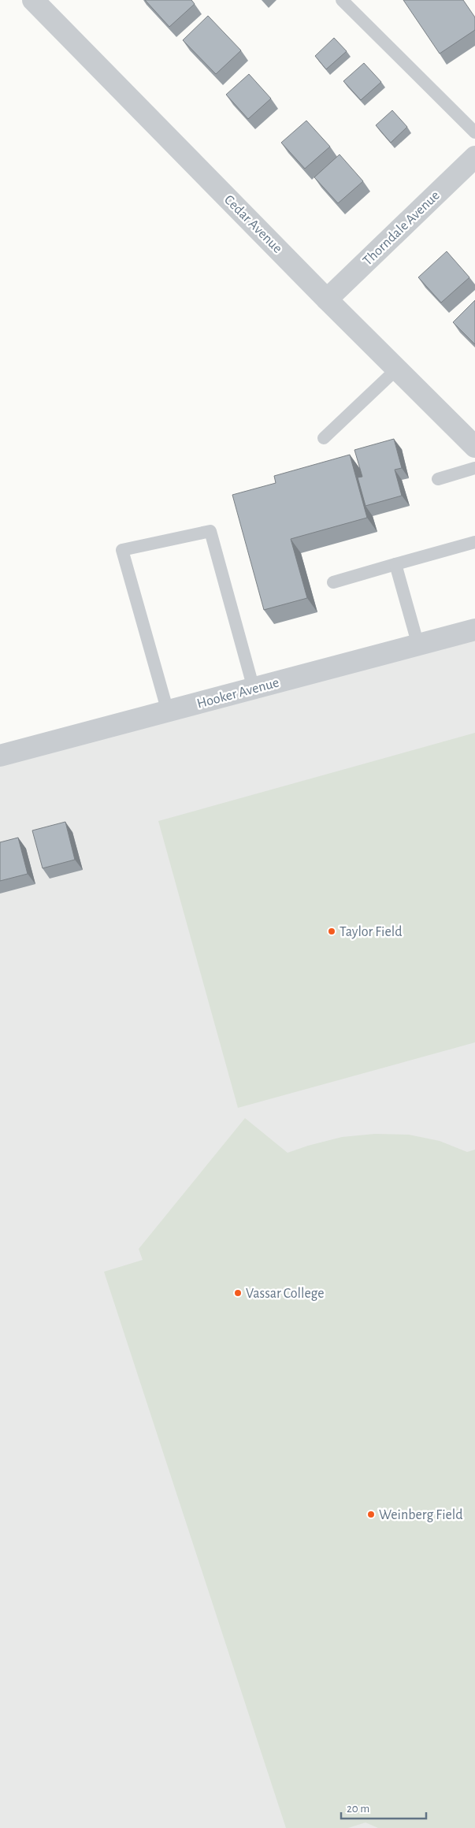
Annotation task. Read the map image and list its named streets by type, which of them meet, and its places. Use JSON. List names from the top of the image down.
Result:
{
  "streets": {
    "street": ["Cedar Avenue", "Thorndale Avenue", "Hooker Avenue"]
  },
  "crossings": [
    ["Cedar Avenue", "Thorndale Avenue"]
  ],
  "places": ["Taylor Field", "Vassar College", "Weinberg Field"],
  "scale_bar": "20 m"
}
